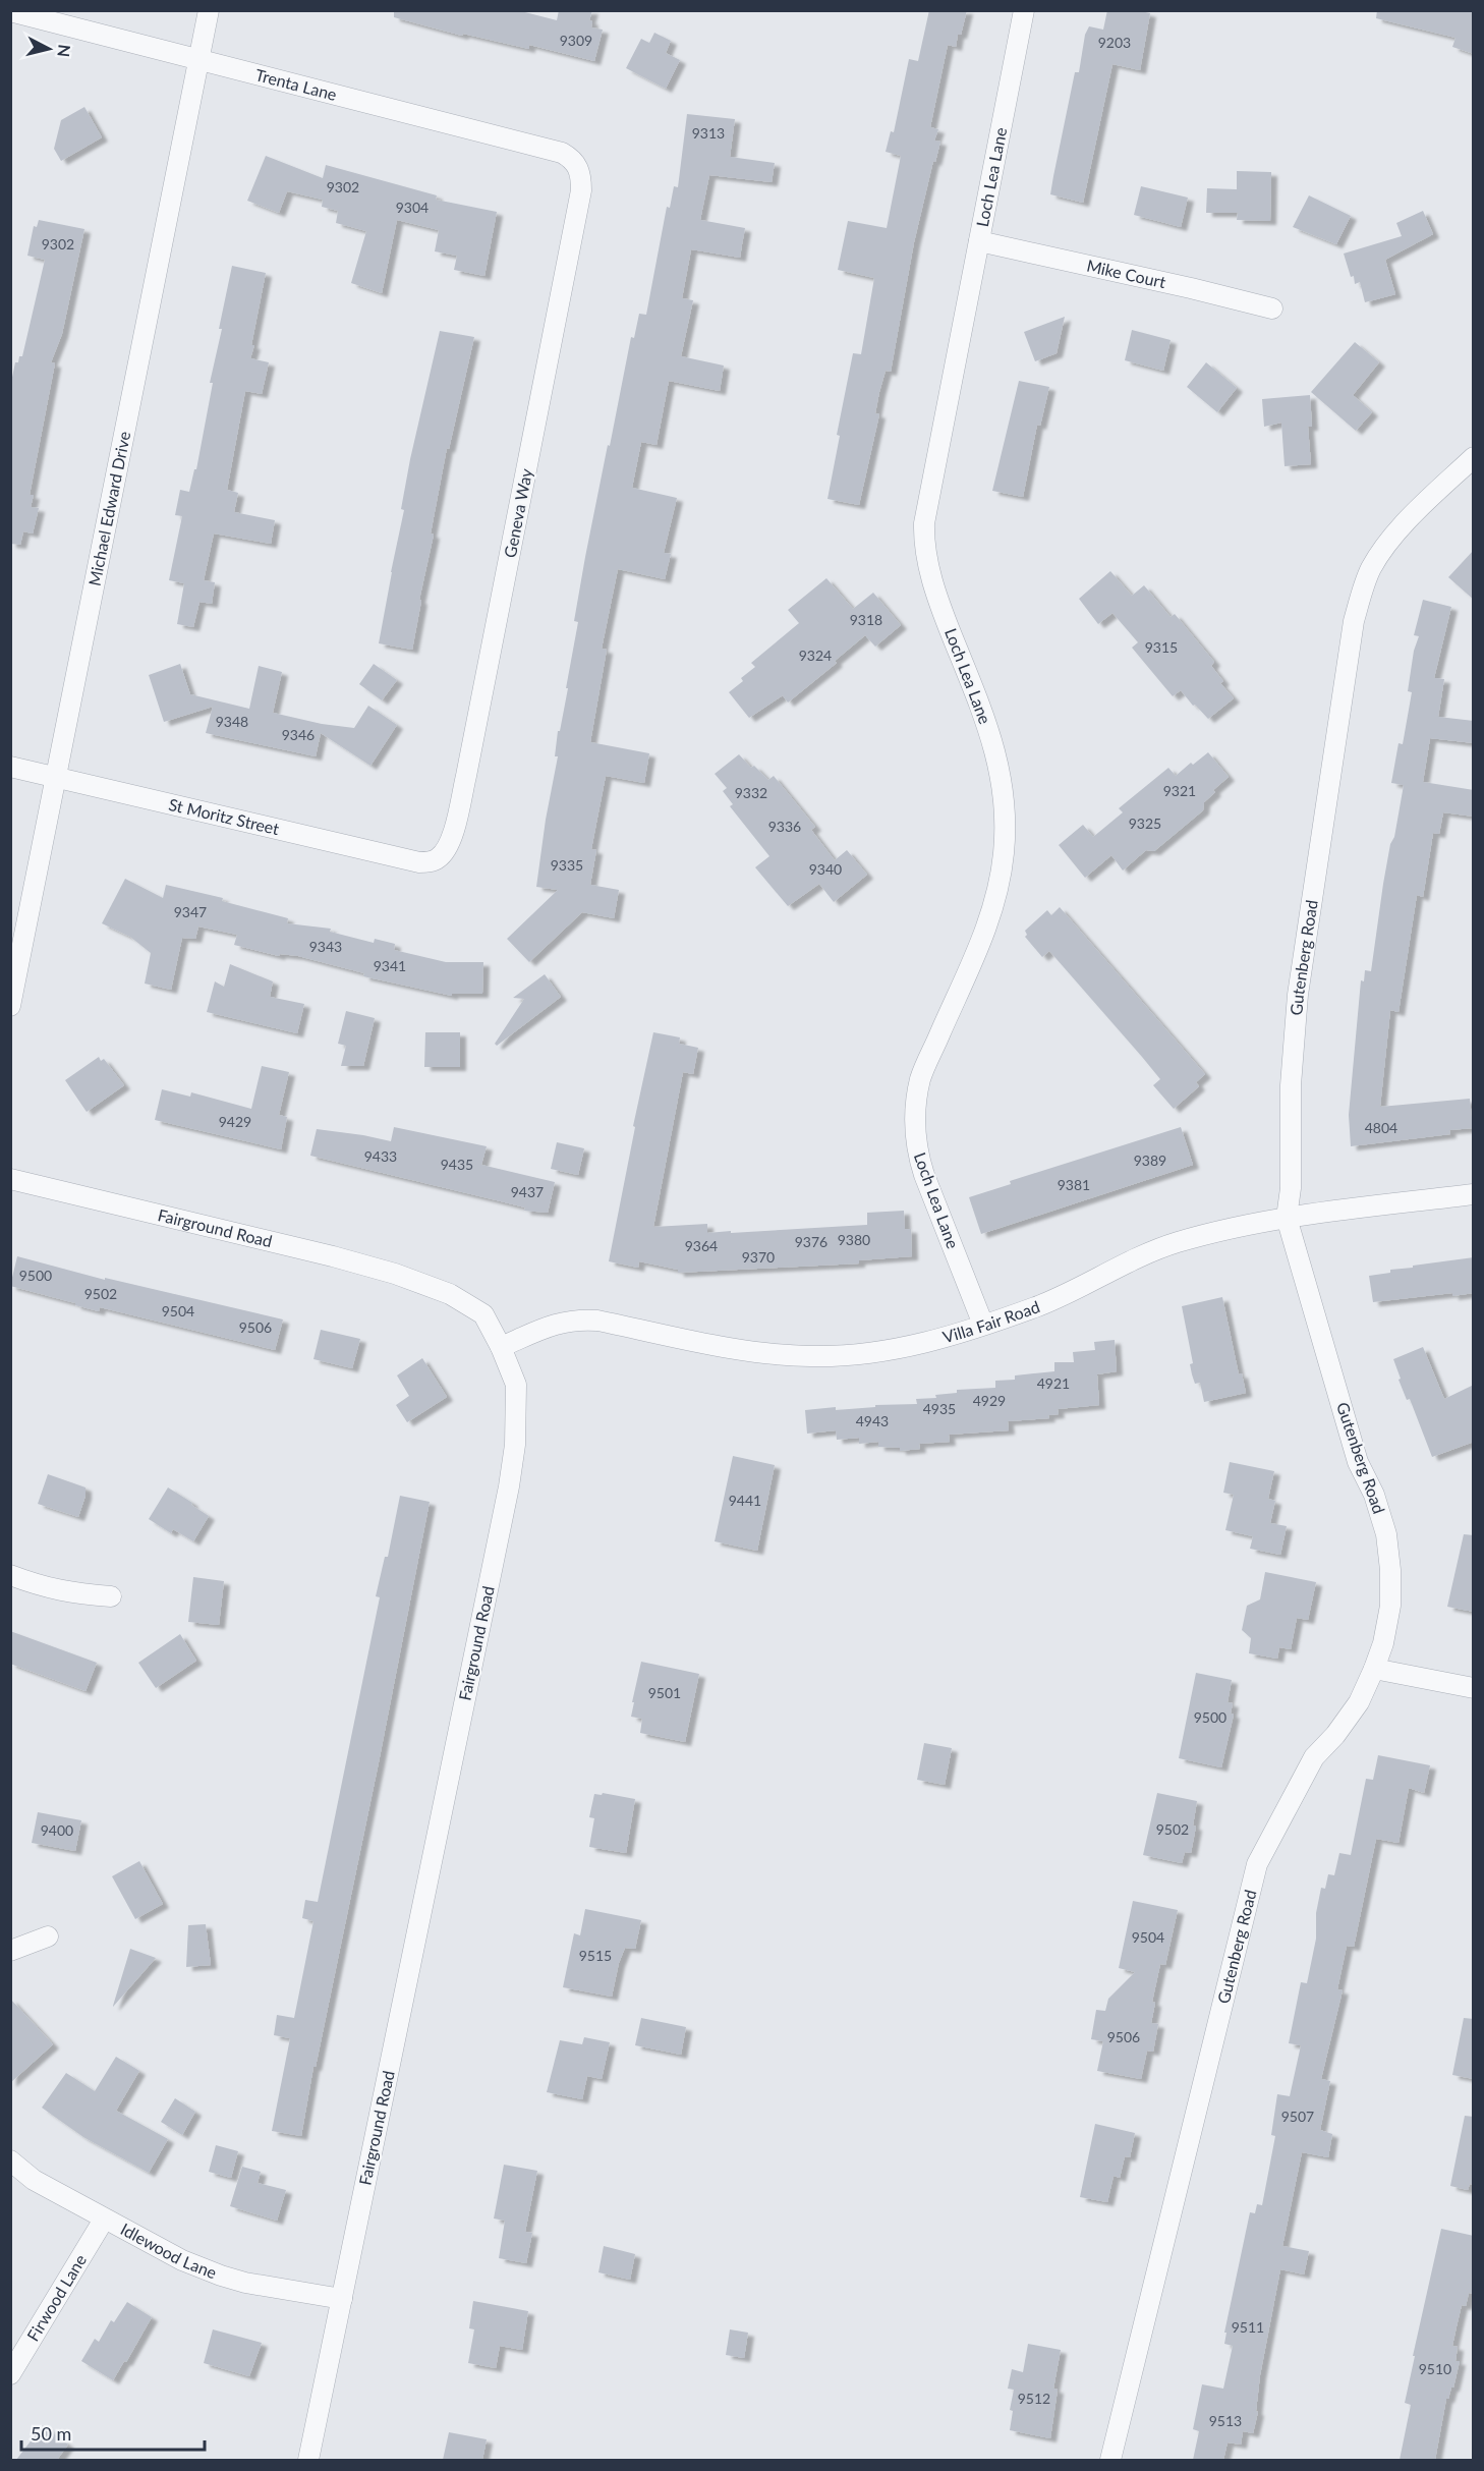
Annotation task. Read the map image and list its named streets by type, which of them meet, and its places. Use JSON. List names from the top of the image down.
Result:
{
  "streets": {
    "street": [
      "Trenta Lane",
      "Loch Lea Lane",
      "Mike Court",
      "Michael Edward Drive",
      "Geneva Way",
      "St Moritz Street",
      "Gutenberg Road",
      "Fairground Road",
      "Villa Fair Road",
      "Idlewood Lane",
      "Firwood Lane"
    ]
  },
  "crossings": [
    ["Trenta Lane", "Michael Edward Drive"],
    ["Trenta Lane", "Geneva Way"],
    ["Loch Lea Lane", "Mike Court"],
    ["Loch Lea Lane", "Villa Fair Road"],
    ["Michael Edward Drive", "St Moritz Street"],
    ["Geneva Way", "St Moritz Street"],
    ["Gutenberg Road", "Villa Fair Road"],
    ["Fairground Road", "Villa Fair Road"],
    ["Fairground Road", "Idlewood Lane"],
    ["Idlewood Lane", "Firwood Lane"]
  ],
  "house_numbers": [
    "9309",
    "9203",
    "9313",
    "9302",
    "9304",
    "9302",
    "9318",
    "9315",
    "9324",
    "9348",
    "9346",
    "9321",
    "9332",
    "9325",
    "9336",
    "9335",
    "9340",
    "9347",
    "9343",
    "9341",
    "9429",
    "4804",
    "9433",
    "9389",
    "9435",
    "9381",
    "9437",
    "9380",
    "9376",
    "9364",
    "9370",
    "9500",
    "9502",
    "9504",
    "9506",
    "4921",
    "4929",
    "4935",
    "4943",
    "9441",
    "9501",
    "9500",
    "9502",
    "9400",
    "9504",
    "9515",
    "9506",
    "9507",
    "9511",
    "9510",
    "9512",
    "9513"
  ],
  "scale_bar": "50 m",
  "north": "right"
}
